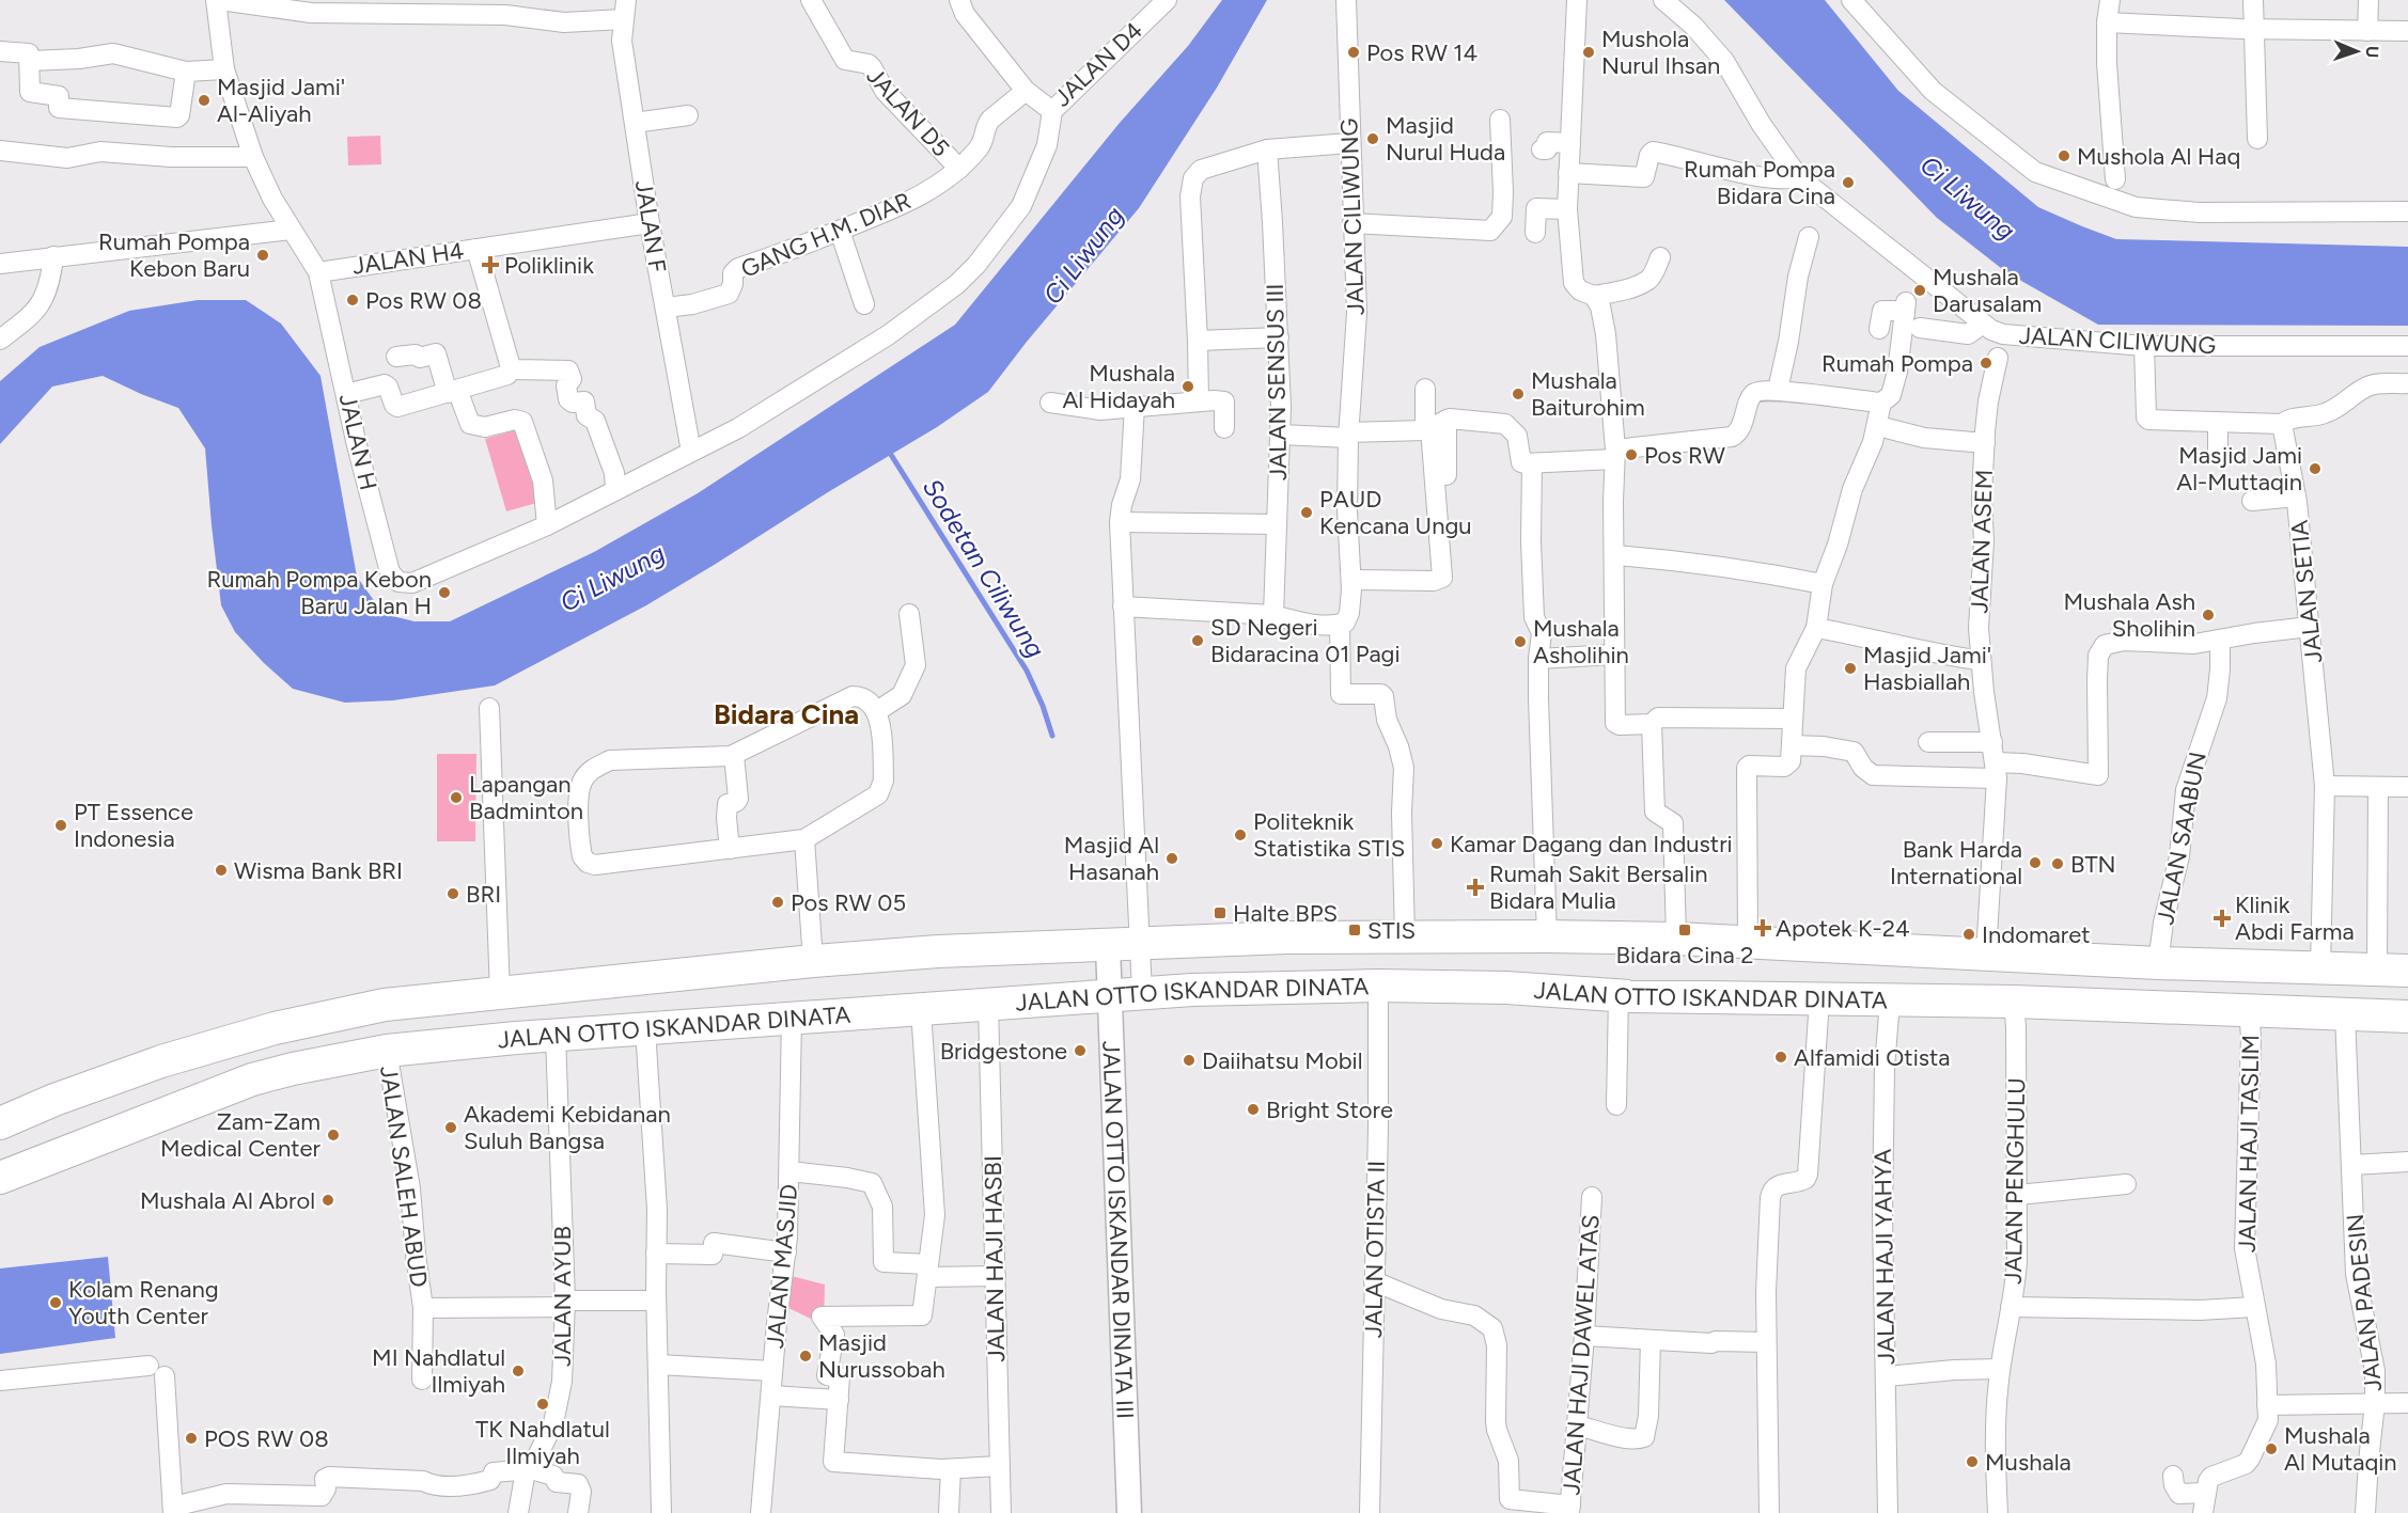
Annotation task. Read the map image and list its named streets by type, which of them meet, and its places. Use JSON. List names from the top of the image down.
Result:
{
  "streets": {
    "main road": ["JALAN OTTO ISKANDAR DINATA"],
    "street": [
      "JALAN D4",
      "JALAN D5",
      "JALAN CILIWUNG",
      "JALAN F",
      "GANG H.M. DIAR",
      "JALAN H4",
      "JALAN SENSUS III",
      "JALAN H",
      "JALAN ASEM",
      "JALAN SETIA",
      "JALAN SAABUN",
      "JALAN HAJI TASLIM",
      "JALAN SALEH ABUD",
      "JALAN PENGHULU",
      "JALAN OTTO ISKANDAR DINATA III",
      "JALAN OTISTA II",
      "JALAN HAJI YAHYA",
      "JALAN HAJI HASBI",
      "JALAN MASJID",
      "JALAN AYUB",
      "JALAN PADESIN",
      "JALAN HAJI DAWEL ATAS"
    ]
  },
  "crossings": [
    ["JALAN D4", "GANG H.M. DIAR"],
    ["JALAN D4", "JALAN H"],
    ["JALAN D5", "GANG H.M. DIAR"],
    ["JALAN CILIWUNG", "JALAN OTTO ISKANDAR DINATA"],
    ["JALAN F", "GANG H.M. DIAR"],
    ["JALAN F", "JALAN H4"],
    ["JALAN F", "JALAN H"],
    ["JALAN H4", "JALAN H"],
    ["JALAN ASEM", "JALAN OTTO ISKANDAR DINATA"],
    ["JALAN SETIA", "JALAN OTTO ISKANDAR DINATA"],
    ["JALAN SAABUN", "JALAN OTTO ISKANDAR DINATA"],
    ["JALAN OTTO ISKANDAR DINATA", "JALAN HAJI TASLIM"],
    ["JALAN OTTO ISKANDAR DINATA", "JALAN SALEH ABUD"],
    ["JALAN OTTO ISKANDAR DINATA", "JALAN PENGHULU"],
    ["JALAN OTTO ISKANDAR DINATA", "JALAN OTTO ISKANDAR DINATA III"],
    ["JALAN OTTO ISKANDAR DINATA", "JALAN OTISTA II"],
    ["JALAN OTTO ISKANDAR DINATA", "JALAN HAJI YAHYA"],
    ["JALAN OTTO ISKANDAR DINATA", "JALAN HAJI HASBI"],
    ["JALAN OTTO ISKANDAR DINATA", "JALAN MASJID"],
    ["JALAN OTTO ISKANDAR DINATA", "JALAN AYUB"],
    ["JALAN OTTO ISKANDAR DINATA", "JALAN PADESIN"]
  ],
  "districts": ["Bidara Cina"],
  "water": ["Ci Liwung", "Sodetan Ciliwung"],
  "places": {
    "other": [
      "Pos RW 14",
      "Mushola Nurul Ihsan",
      "Masjid Jami' Al-Aliyah",
      "Masjid Nurul Huda",
      "Mushola Al Haq",
      "Rumah Pompa Bidara Cina",
      "Rumah Pompa Kebon Baru",
      "Mushala Darusalam",
      "Pos RW 08",
      "Rumah Pompa",
      "Mushala Al Hidayah",
      "Mushala Baiturohim",
      "Pos RW",
      "Masjid Jami Al-Muttaqin",
      "PAUD Kencana Ungu",
      "Rumah Pompa Kebon Baru Jalan H",
      "Mushala Ash Sholihin",
      "SD Negeri Bidaracina 01 Pagi",
      "Mushala Asholihin",
      "Masjid Jami' Hasbiallah",
      "Lapangan Badminton",
      "PT Essence Indonesia",
      "Politeknik Statistika STIS",
      "Kamar Dagang dan Industri",
      "Masjid Al Hasanah",
      "Bank Harda International",
      "BTN",
      "Wisma Bank BRI",
      "BRI",
      "Pos RW 05",
      "Indomaret",
      "Bridgestone",
      "Alfamidi Otista",
      "Daiihatsu Mobil",
      "Bright Store",
      "Akademi Kebidanan Suluh Bangsa",
      "Zam-Zam Medical Center",
      "Mushala Al Abrol",
      "Kolam Renang Youth Center",
      "Masjid Nurussobah",
      "MI Nahdlatul Ilmiyah",
      "TK Nahdlatul Ilmiyah",
      "POS RW 08",
      "Mushala Al Mutaqin",
      "Mushala"
    ],
    "health": [
      "Poliklinik",
      "Rumah Sakit Bersalin Bidara Mulia",
      "Klinik Abdi Farma",
      "Apotek K-24"
    ],
    "transit": ["Halte BPS", "STIS", "Bidara Cina 2"]
  },
  "north": "right"
}
